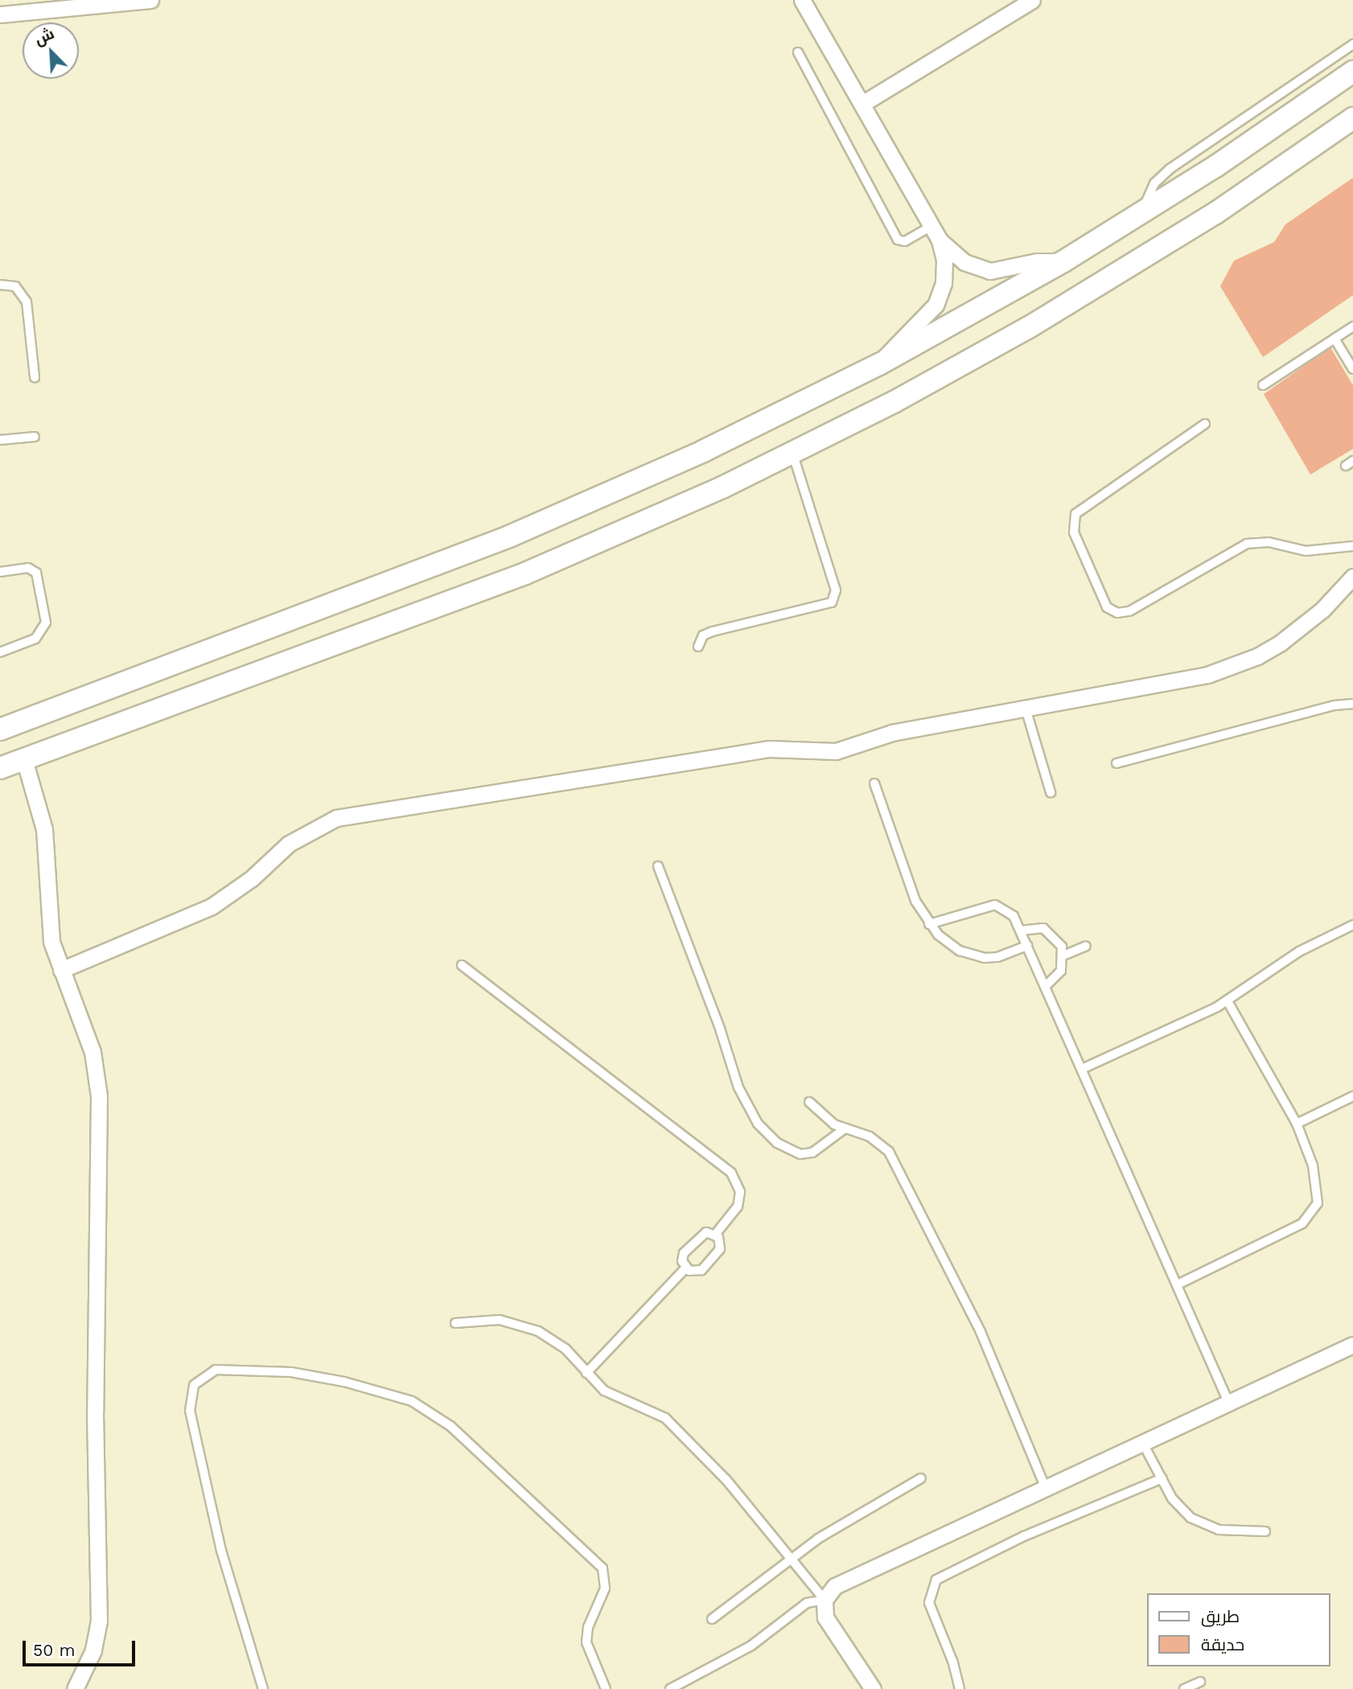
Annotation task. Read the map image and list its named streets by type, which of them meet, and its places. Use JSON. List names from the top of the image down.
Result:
{
  "legend": ["طريق", "حديقة"],
  "scale_bar": "50 m",
  "north": "top left"
}
